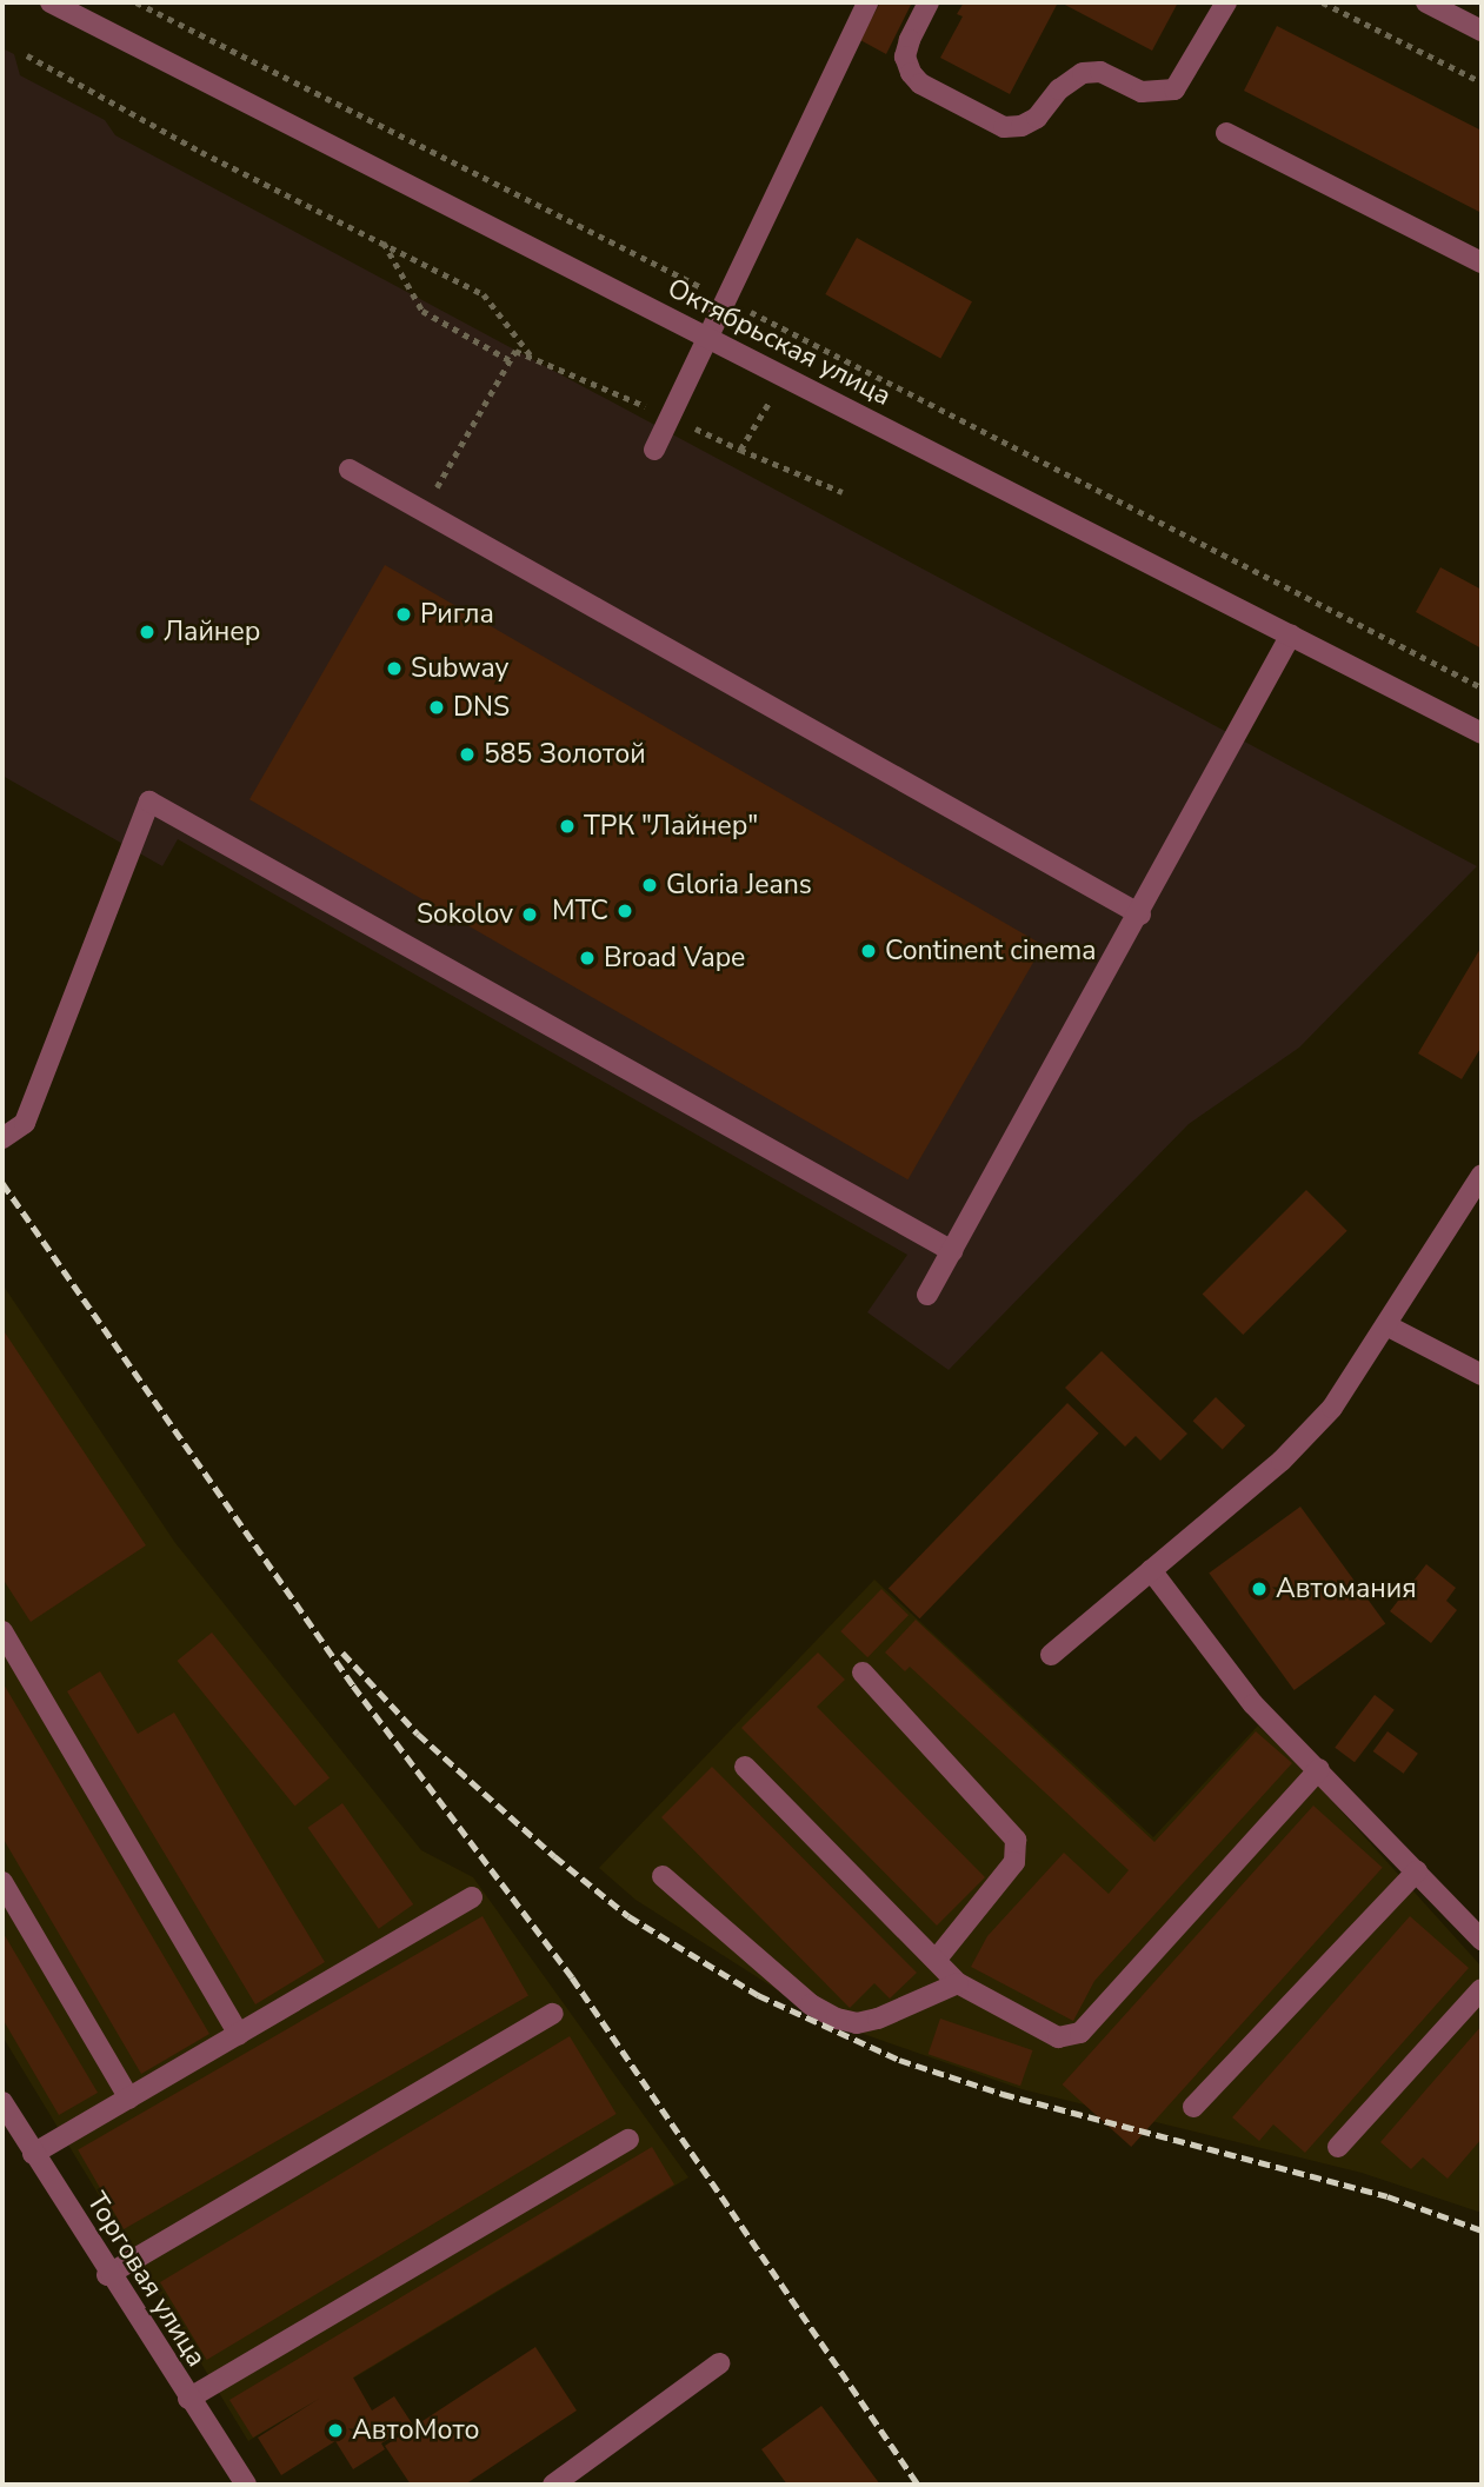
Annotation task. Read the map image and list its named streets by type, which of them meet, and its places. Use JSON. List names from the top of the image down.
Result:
{
  "streets": {
    "street": ["Октябрьская улица", "Торговая улица"]
  },
  "places": [
    "Ригла",
    "Лайнер",
    "Subway",
    "DNS",
    "585 Золотой",
    "ТРК \"Лайнер\"",
    "Gloria Jeans",
    "МТС",
    "Sokolov",
    "Continent cinema",
    "Broad Vape",
    "Автомания",
    "АвтоМото"
  ]
}
